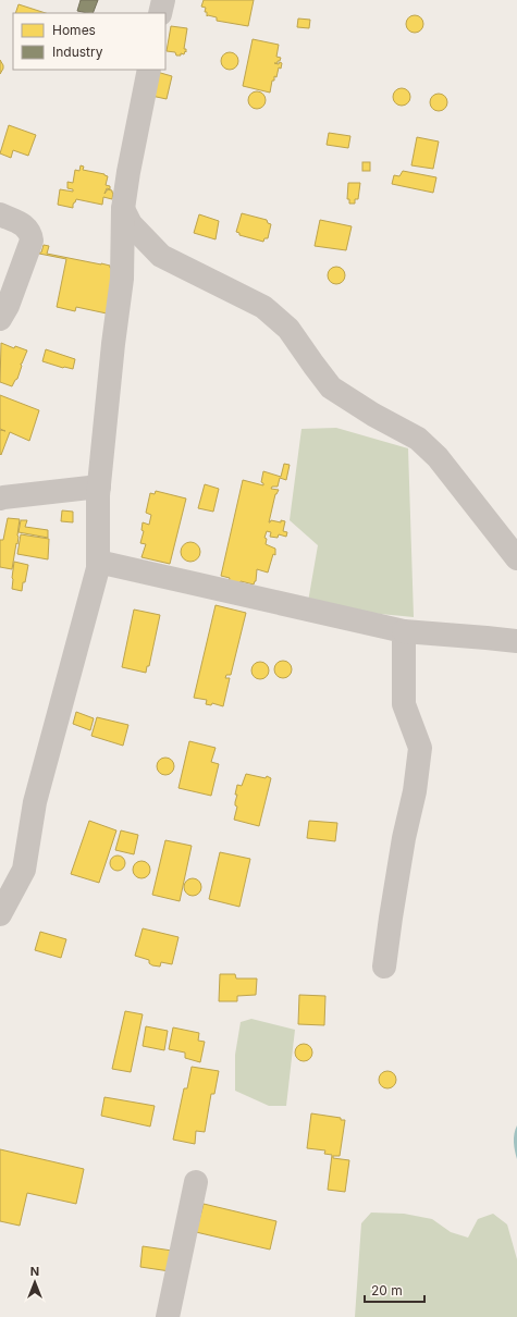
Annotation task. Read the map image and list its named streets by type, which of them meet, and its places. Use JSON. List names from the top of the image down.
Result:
{
  "legend": ["Homes", "Industry"],
  "scale_bar": "20 m",
  "north": "top"
}
